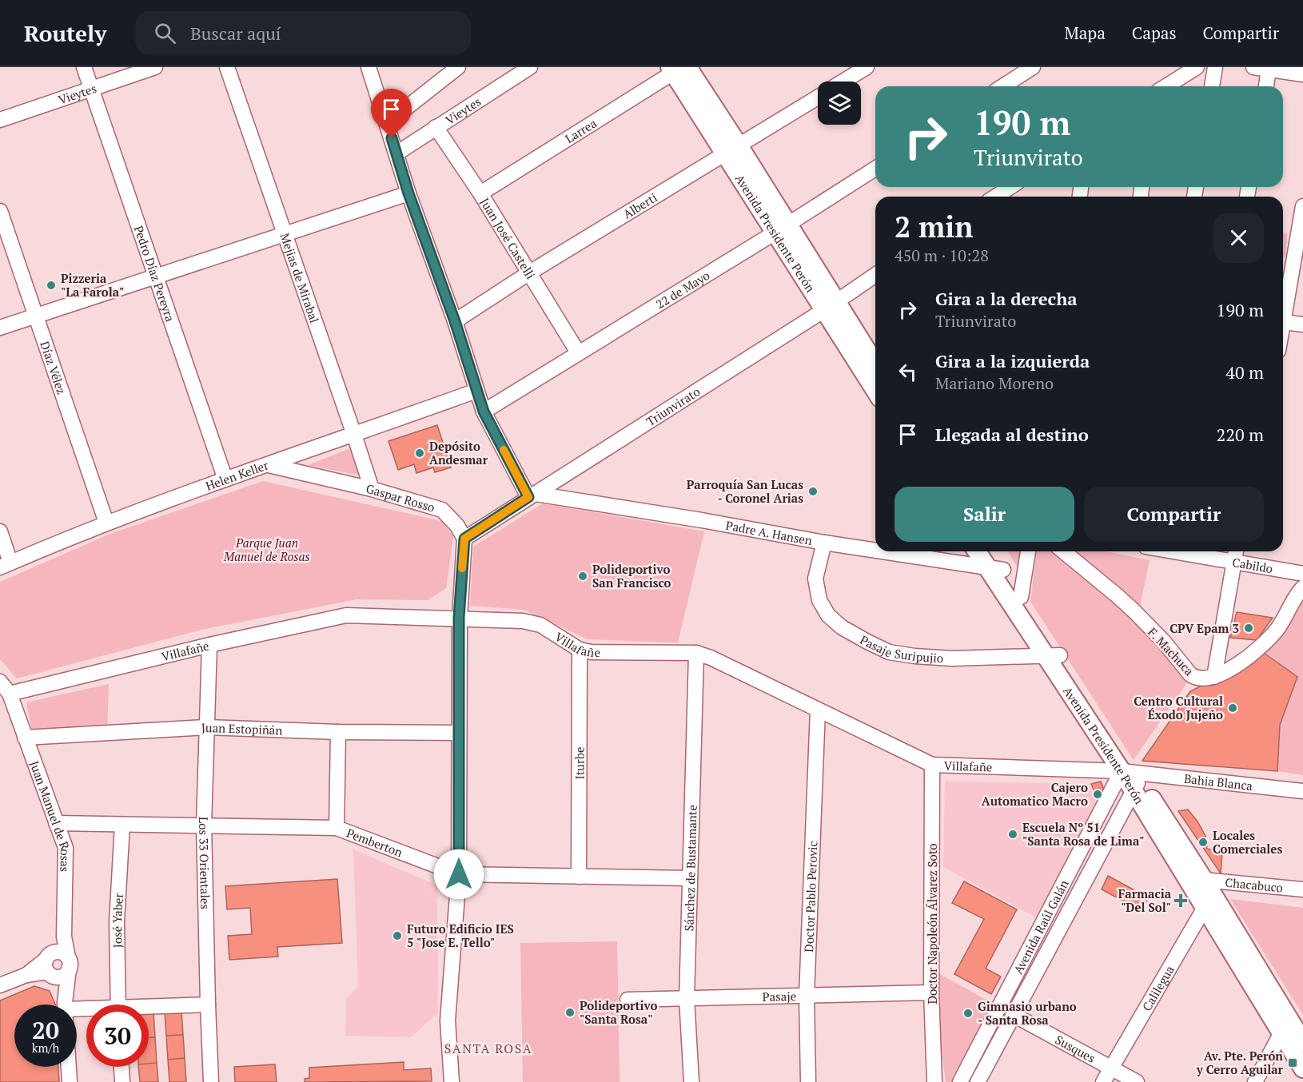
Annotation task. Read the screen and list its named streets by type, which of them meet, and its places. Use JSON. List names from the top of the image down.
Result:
{
  "streets": {
    "main road": ["Avenida Presidente Perón"],
    "street": [
      "Vieytes",
      "Larrea",
      "Alberti",
      "Juan José Castelli",
      "Pedro Díaz Pereyra",
      "Mejias de Mirabal",
      "22 de Mayo",
      "Díaz Vélez",
      "Triunvirato",
      "Helen Keller",
      "Gaspar Rosso",
      "Padre A. Hansen",
      "Cabildo",
      "Villafañe",
      "Pasaje Suripujio",
      "F. Machuca",
      "Juan Estopiñán",
      "Iturbe",
      "Bahia Blanca",
      "Juan Manuel de Rosas",
      "Pemberton",
      "Los 33 Orientales",
      "Sánchez de Bustamante",
      "Chacabuco",
      "Doctor Pablo Perovic",
      "José Yaber",
      "Doctor Napoleón Álvarez Soto",
      "Avenida Raúl Galán",
      "Calilegua",
      "Pasaje",
      "Susques"
    ]
  },
  "crossings": [
    ["Vieytes", "Juan José Castelli"],
    ["Vieytes", "Pedro Díaz Pereyra"],
    ["Larrea", "Avenida Presidente Perón"],
    ["Larrea", "Juan José Castelli"],
    ["Alberti", "Avenida Presidente Perón"],
    ["Alberti", "Juan José Castelli"],
    ["Avenida Presidente Perón", "22 de Mayo"],
    ["Avenida Presidente Perón", "Triunvirato"],
    ["Avenida Presidente Perón", "Padre A. Hansen"],
    ["Avenida Presidente Perón", "Villafañe"],
    ["Avenida Presidente Perón", "Pasaje Suripujio"],
    ["Avenida Presidente Perón", "Bahia Blanca"],
    ["Avenida Presidente Perón", "Chacabuco"],
    ["Avenida Presidente Perón", "Avenida Raúl Galán"],
    ["Avenida Presidente Perón", "Calilegua"],
    ["Juan José Castelli", "22 de Mayo"],
    ["Pedro Díaz Pereyra", "Helen Keller"],
    ["Mejias de Mirabal", "Helen Keller"],
    ["Mejias de Mirabal", "Gaspar Rosso"],
    ["Díaz Vélez", "Helen Keller"],
    ["Triunvirato", "Gaspar Rosso"],
    ["Triunvirato", "Padre A. Hansen"],
    ["Helen Keller", "Gaspar Rosso"],
    ["Padre A. Hansen", "Pasaje Suripujio"],
    ["Villafañe", "Iturbe"],
    ["Villafañe", "Bahia Blanca"],
    ["Villafañe", "Juan Manuel de Rosas"],
    ["Villafañe", "Los 33 Orientales"],
    ["Villafañe", "Sánchez de Bustamante"],
    ["Villafañe", "Doctor Pablo Perovic"],
    ["Villafañe", "Doctor Napoleón Álvarez Soto"],
    ["Villafañe", "Avenida Raúl Galán"],
    ["Juan Estopiñán", "Juan Manuel de Rosas"],
    ["Juan Estopiñán", "Los 33 Orientales"],
    ["Iturbe", "Pemberton"],
    ["Bahia Blanca", "Avenida Raúl Galán"],
    ["Juan Manuel de Rosas", "Pemberton"],
    ["Pemberton", "Los 33 Orientales"],
    ["Pemberton", "Sánchez de Bustamante"],
    ["Pemberton", "José Yaber"],
    ["Sánchez de Bustamante", "Pasaje"],
    ["Chacabuco", "Calilegua"],
    ["Doctor Pablo Perovic", "Pasaje"],
    ["Doctor Napoleón Álvarez Soto", "Pasaje"],
    ["Avenida Raúl Galán", "Susques"],
    ["Calilegua", "Susques"]
  ],
  "districts": ["SANTA ROSA"],
  "parks": ["Parque Juan Manuel de Rosas"],
  "places": {
    "other": [
      "Pizzeria \"La Farola\"",
      "Depósito Andesmar",
      "Parroquía San Lucas - Coronel Arias",
      "Polideportivo San Francisco",
      "CPV Epam 3",
      "Centro Cultural Éxodo Jujeño",
      "Cajero Automatico Macro",
      "Escuela Nº 51 \"Santa Rosa de Lima\"",
      "Locales Comerciales",
      "Futuro Edificio IES 5 \"Jose E. Tello\"",
      "Polideportivo \"Santa Rosa\"",
      "Gimnasio urbano - Santa Rosa"
    ],
    "health": ["Farmacia \"Del Sol\""],
    "transit": ["Av. Pte. Perón y Cerro Aguilar"]
  },
  "page": {
    "header": "Routely",
    "search": "Buscar aquí",
    "nav": ["Mapa", "Capas", "Compartir"],
    "turn": ["190 m", "Triunvirato"],
    "heading": ["2 min", "450 m · 10:28"],
    "list": [
      {
        "name": "Gira a la derecha",
        "note": "Triunvirato",
        "value": "190 m"
      },
      {
        "name": "Gira a la izquierda",
        "note": "Mariano Moreno",
        "value": "40 m"
      },
      {
        "name": "Llegada al destino",
        "value": "220 m"
      }
    ],
    "buttons": ["Salir", "Compartir"],
    "speed": "20 km/h",
    "limit": "30"
  }
}
